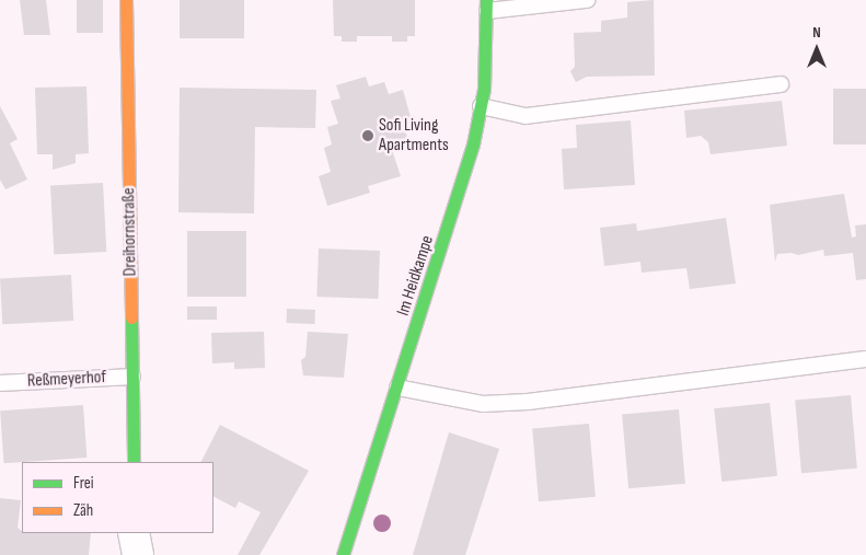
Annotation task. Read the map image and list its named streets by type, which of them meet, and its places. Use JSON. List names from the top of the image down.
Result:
{
  "streets": {
    "street": ["Dreihornstraße", "Im Heidkampe"],
    "lane": ["Reßmeyerhof"]
  },
  "crossings": [
    ["Dreihornstraße", "Reßmeyerhof"]
  ],
  "places": ["Sofi Living Apartments"],
  "legend": ["Frei", "Zäh"],
  "north": "top"
}
